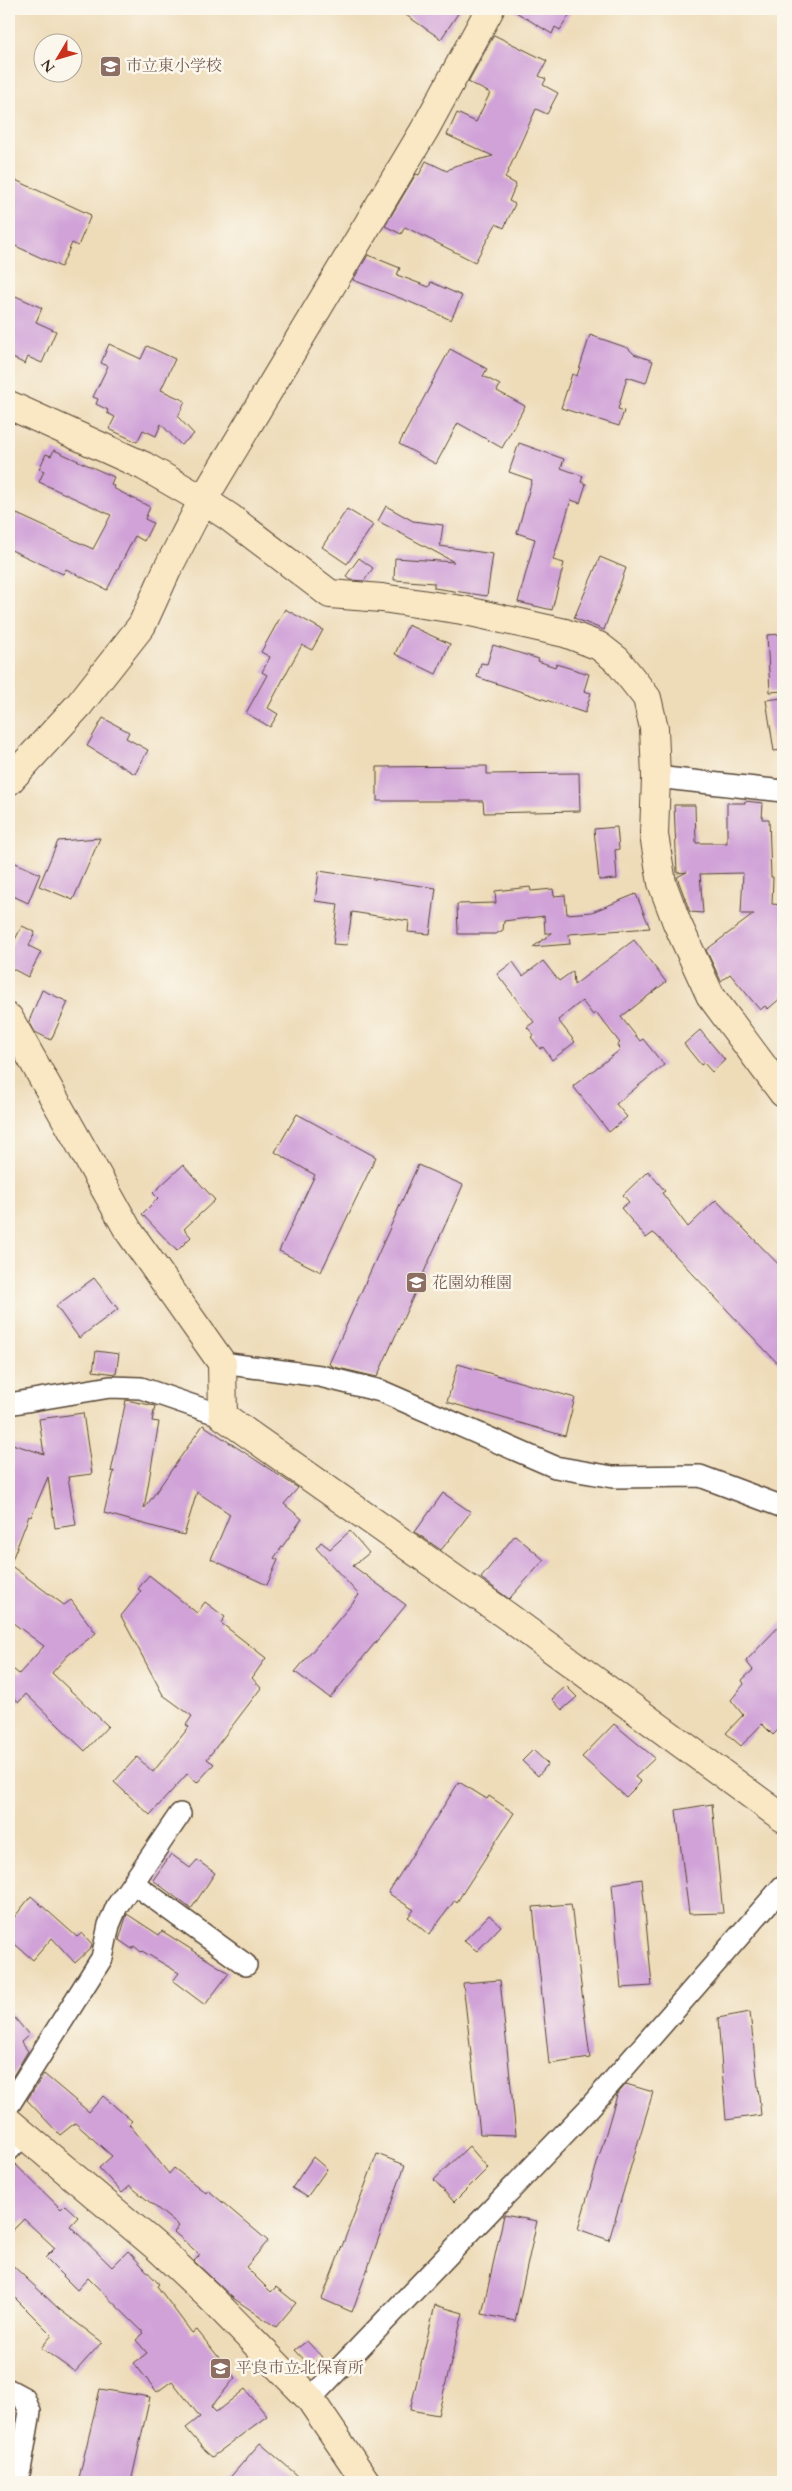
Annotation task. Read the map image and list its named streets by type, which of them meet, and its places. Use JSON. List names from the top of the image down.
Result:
{
  "places": {
    "school or university": ["市立東小学校", "花園幼稚園", "平良市立北保育所"]
  },
  "north": "bottom left"
}
